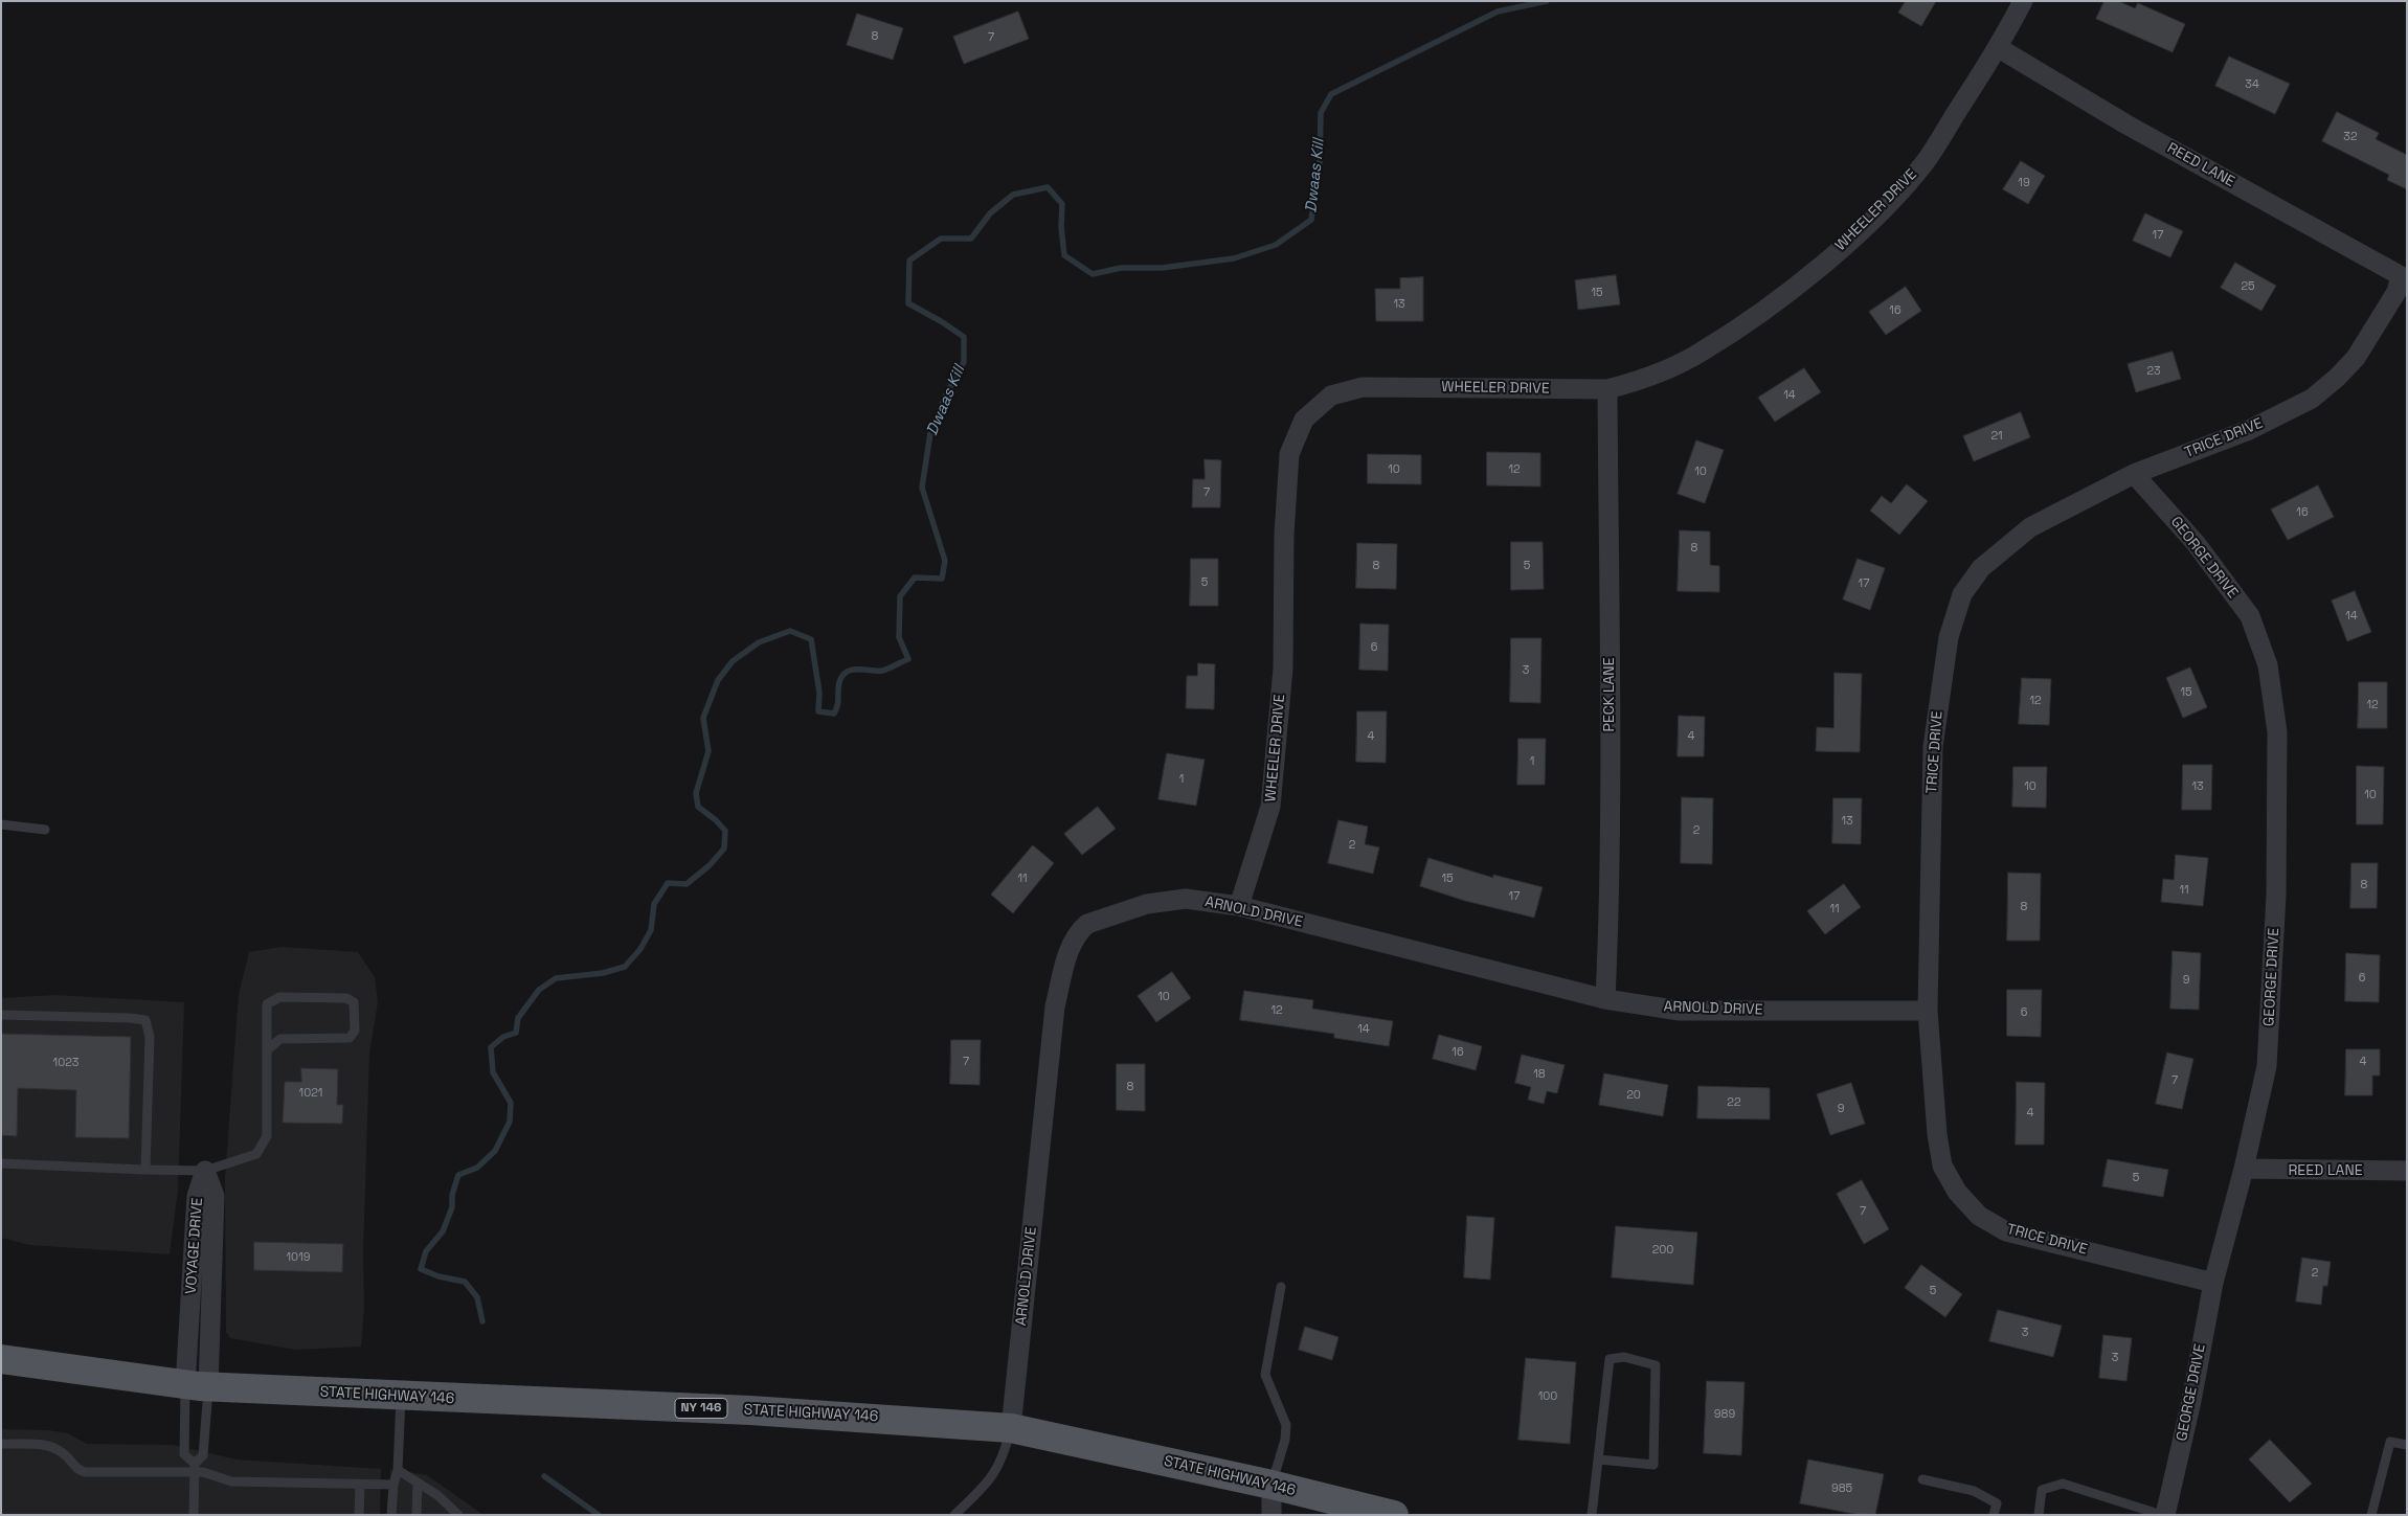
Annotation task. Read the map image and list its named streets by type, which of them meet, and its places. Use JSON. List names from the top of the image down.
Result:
{
  "streets": {
    "main road": ["STATE HIGHWAY 146", "NY 146"],
    "street": [
      "REED LANE",
      "WHEELER DRIVE",
      "TRICE DRIVE",
      "GEORGE DRIVE",
      "PECK LANE",
      "ARNOLD DRIVE",
      "VOYAGE DRIVE"
    ]
  },
  "crossings": [
    ["REED LANE", "WHEELER DRIVE"],
    ["REED LANE", "TRICE DRIVE"],
    ["REED LANE", "GEORGE DRIVE"],
    ["WHEELER DRIVE", "PECK LANE"],
    ["WHEELER DRIVE", "ARNOLD DRIVE"],
    ["TRICE DRIVE", "GEORGE DRIVE"],
    ["TRICE DRIVE", "ARNOLD DRIVE"],
    ["PECK LANE", "ARNOLD DRIVE"],
    ["ARNOLD DRIVE", "STATE HIGHWAY 146"],
    ["VOYAGE DRIVE", "STATE HIGHWAY 146"]
  ],
  "water": ["Dwaas Kill"],
  "house_numbers": [
    "8",
    "7",
    "34",
    "32",
    "19",
    "17",
    "25",
    "15",
    "13",
    "16",
    "23",
    "14",
    "21",
    "10",
    "12",
    "10",
    "7",
    "16",
    "8",
    "8",
    "5",
    "5",
    "17",
    "14",
    "6",
    "3",
    "15",
    "12",
    "12",
    "4",
    "4",
    "1",
    "1",
    "10",
    "13",
    "10",
    "13",
    "2",
    "2",
    "11",
    "15",
    "8",
    "11",
    "17",
    "8",
    "11",
    "6",
    "9",
    "10",
    "12",
    "6",
    "14",
    "16",
    "7",
    "4",
    "1023",
    "18",
    "7",
    "8",
    "1021",
    "20",
    "22",
    "9",
    "4",
    "5",
    "7",
    "200",
    "1019",
    "2",
    "5",
    "3",
    "3",
    "100",
    "989",
    "985"
  ]
}
